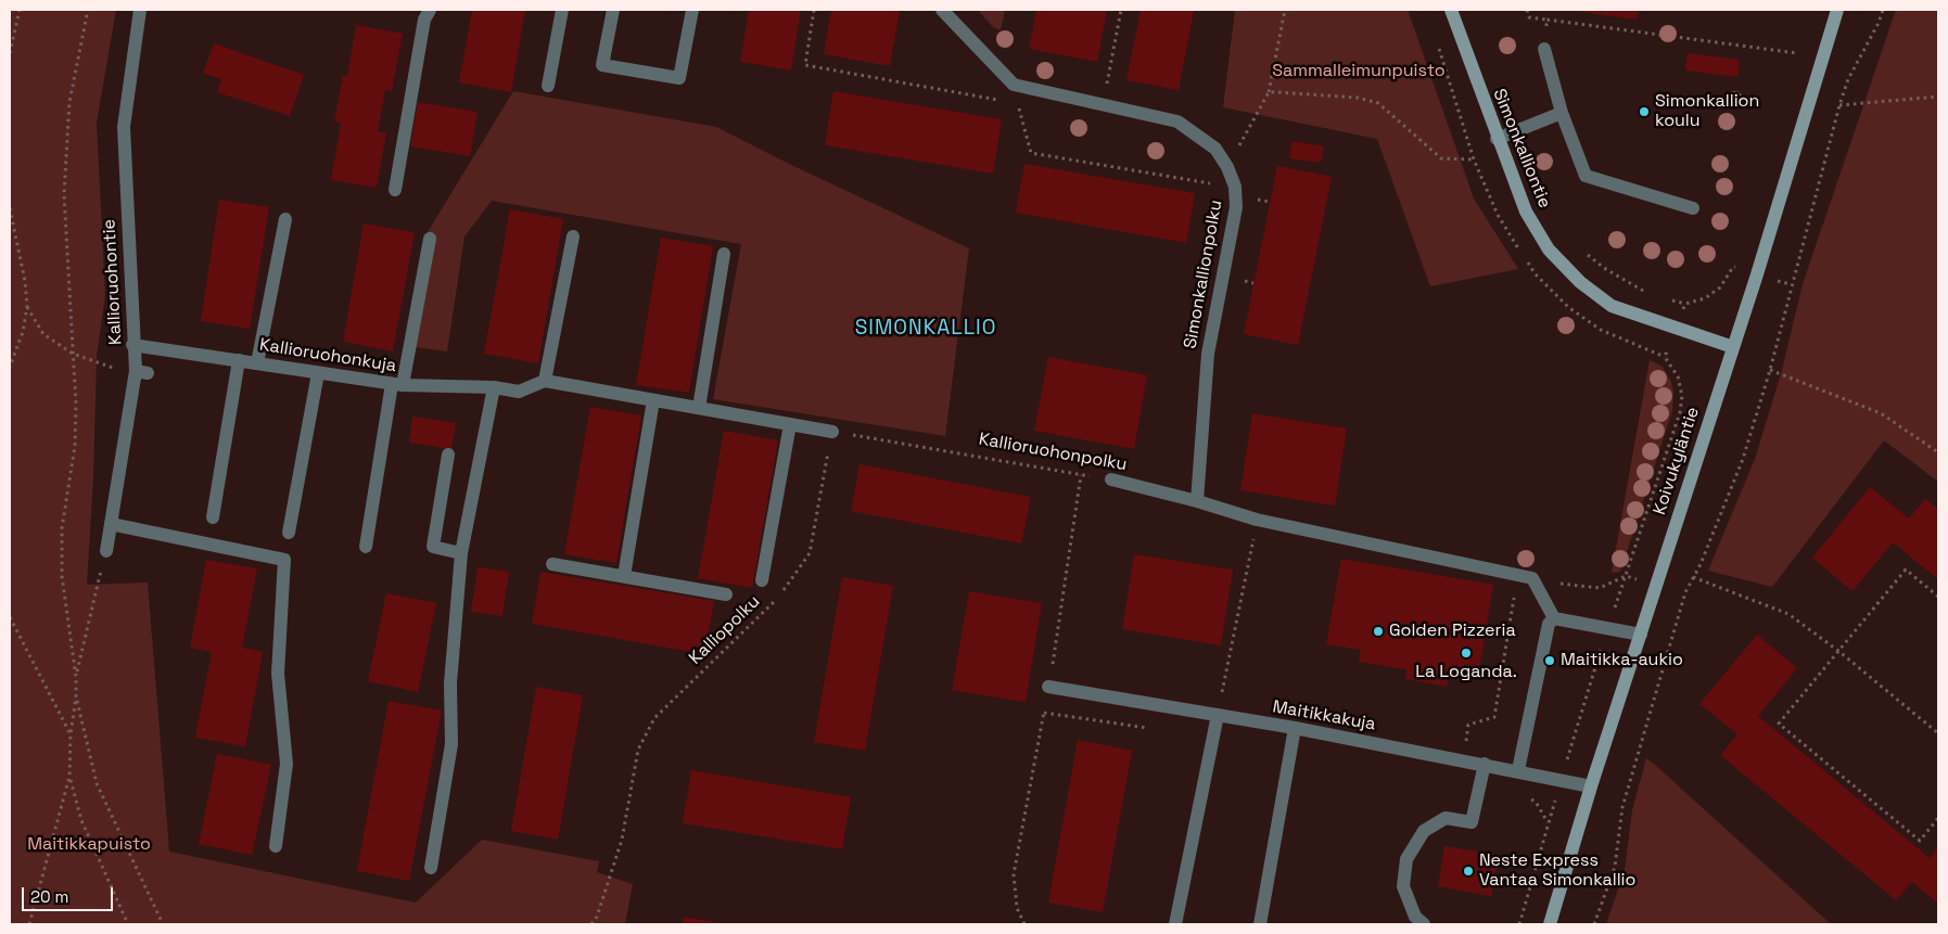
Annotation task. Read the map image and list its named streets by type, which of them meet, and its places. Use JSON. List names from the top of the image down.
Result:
{
  "streets": {
    "main road": ["Simonkalliontie", "Koivukyläntie"],
    "street": [
      "Simonkallionpolku",
      "Kallioruohontie",
      "Kallioruohonkuja",
      "Kallioruohonpolku",
      "Maitikkakuja"
    ],
    "path": ["Kalliopolku"]
  },
  "crossings": [
    ["Simonkalliontie", "Koivukyläntie"],
    ["Simonkallionpolku", "Kallioruohonpolku"],
    ["Kallioruohontie", "Kallioruohonkuja"],
    ["Kallioruohonpolku", "Kalliopolku"],
    ["Koivukyläntie", "Maitikkakuja"]
  ],
  "districts": ["SIMONKALLIO"],
  "parks": ["Sammalleimunpuisto", "Maitikkapuisto"],
  "places": [
    "Simonkallion koulu",
    "Golden Pizzeria",
    "La Loganda.",
    "Maitikka-aukio",
    "Neste Express Vantaa Simonkallio"
  ],
  "scale_bar": "20 m"
}
